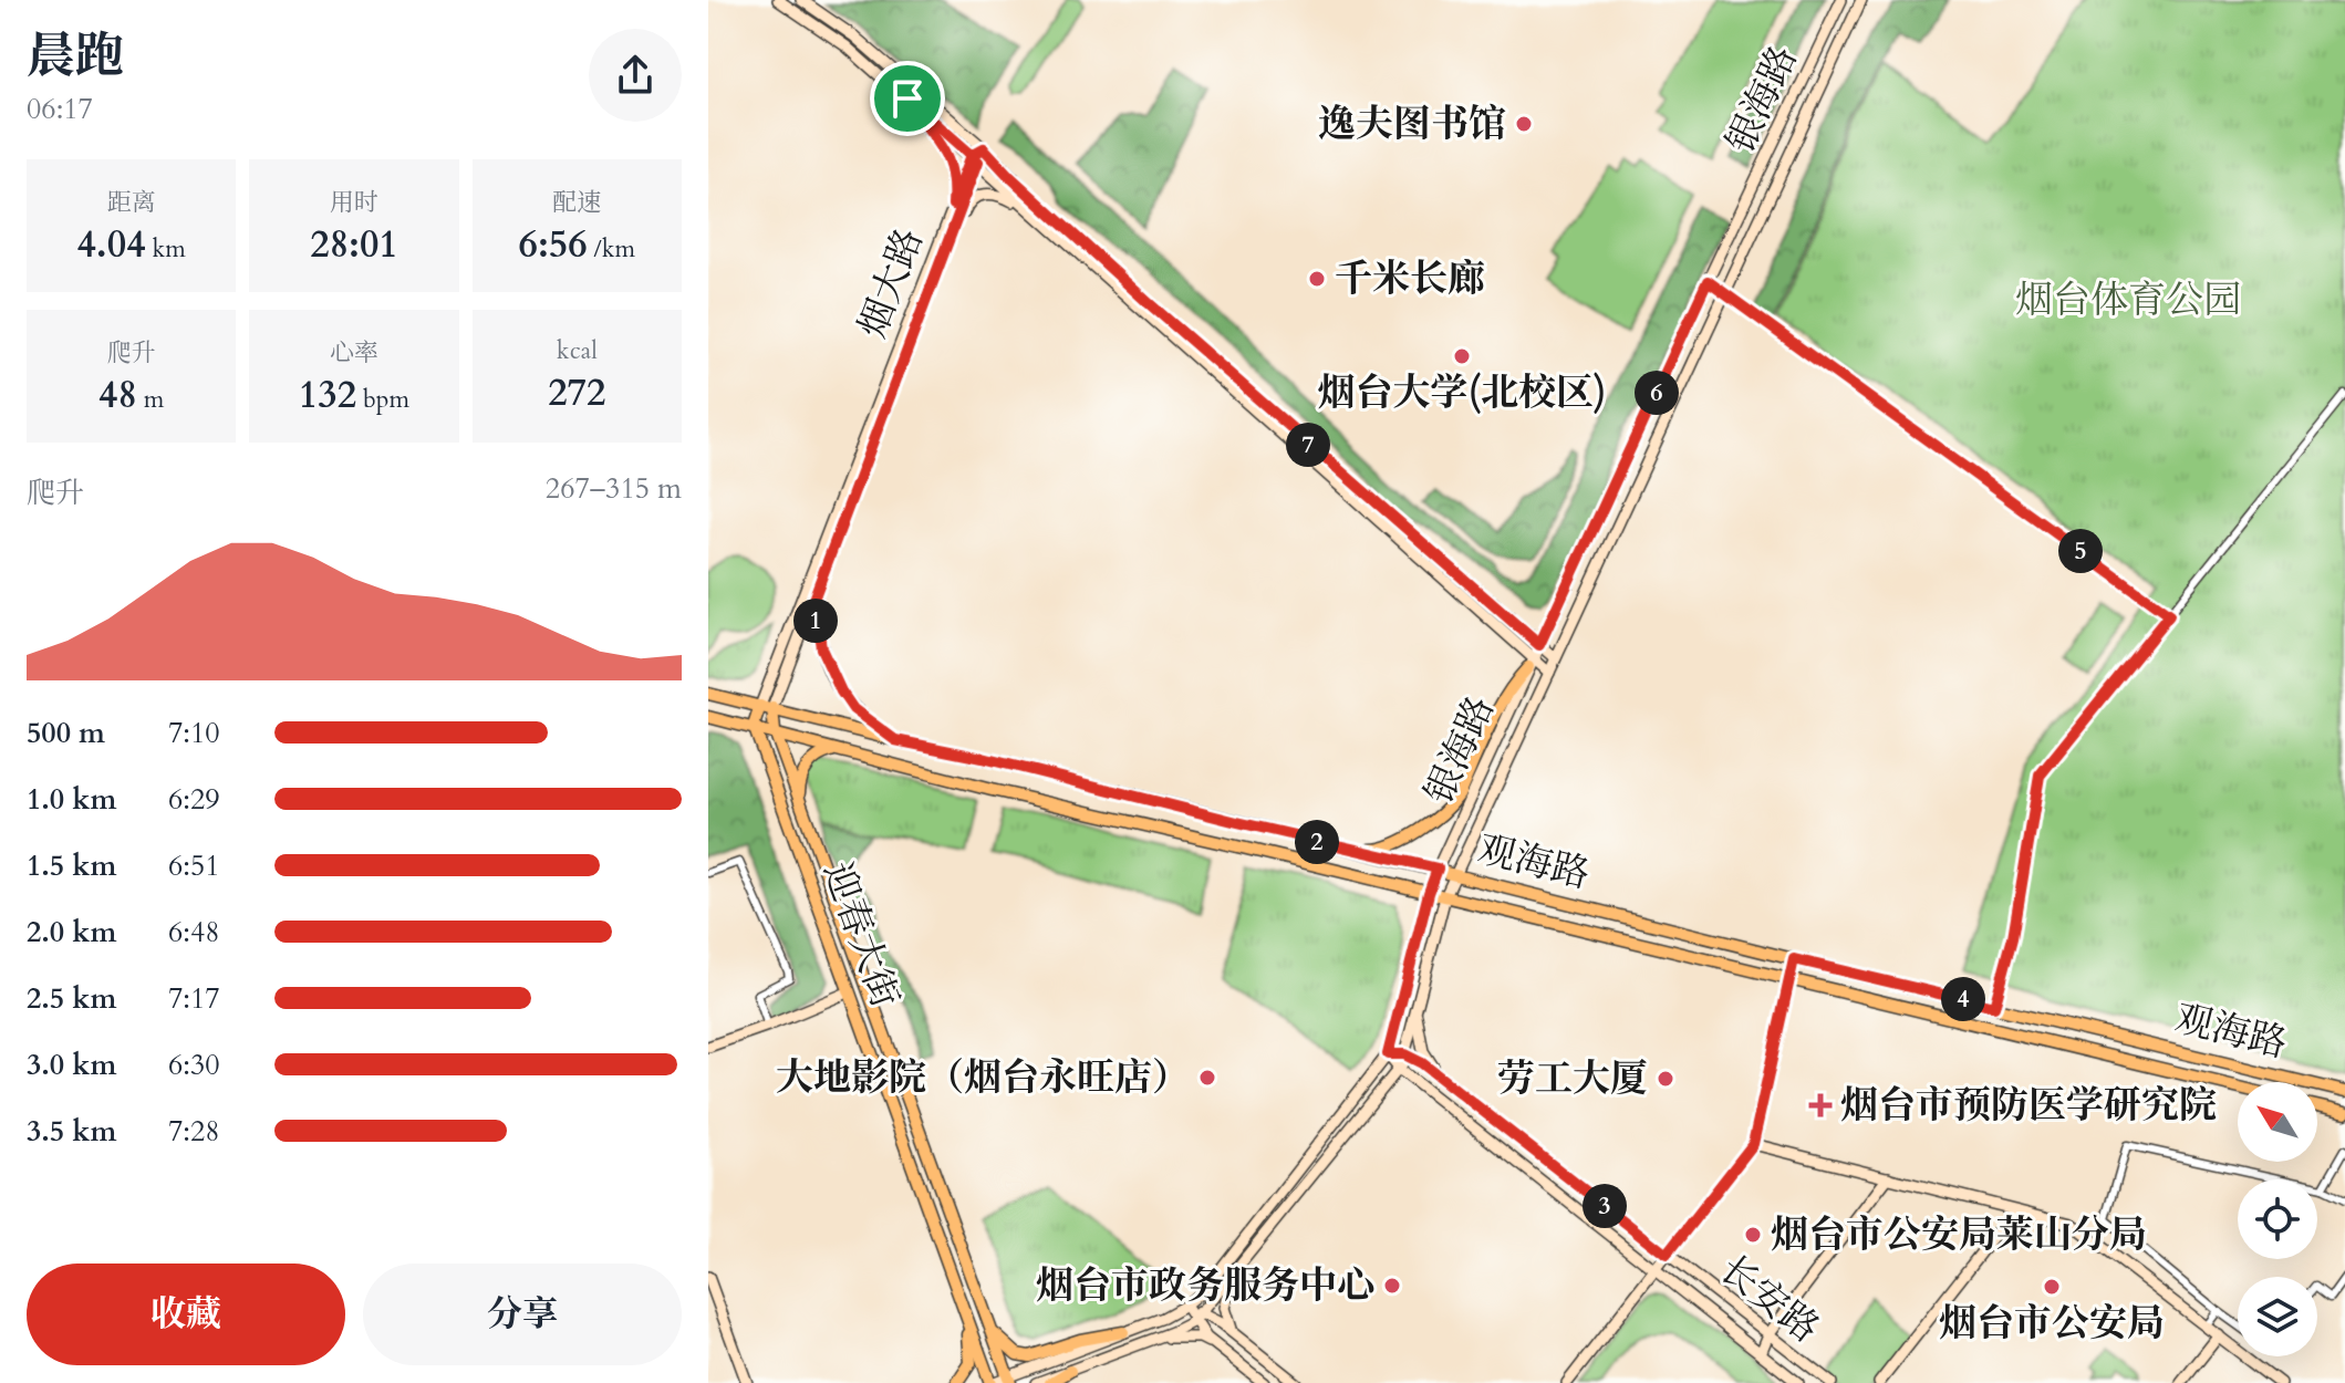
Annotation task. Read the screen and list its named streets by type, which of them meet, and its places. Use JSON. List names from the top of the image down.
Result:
{
  "streets": {
    "main road": [
      "银海路",
      "烟大路",
      "观海路",
      "迎春大街",
      "长安路"
    ]
  },
  "crossings": [
    ["银海路", "观海路"],
    ["银海路", "迎春大街"],
    ["银海路", "长安路"],
    ["烟大路", "观海路"],
    ["烟大路", "迎春大街"],
    ["观海路", "迎春大街"]
  ],
  "parks": ["烟台体育公园"],
  "places": {
    "other": [
      "逸夫图书馆",
      "千米长廊",
      "烟台大学(北校区)",
      "大地影院（烟台永旺店）",
      "劳工大厦",
      "烟台市公安局莱山分局",
      "烟台市政务服务中心",
      "烟台市公安局"
    ],
    "health": ["烟台市预防医学研究院"]
  },
  "north": "top left",
  "page": {
    "heading": ["晨跑", "06:17"],
    "stats": [
      ["距离", "4.04 km"],
      ["用时", "28:01"],
      ["配速", "6:56 /km"],
      ["爬升", "48 m"],
      ["心率", "132 bpm"],
      ["kcal", "272"]
    ],
    "pins": [
      "6",
      "7",
      "5",
      "1",
      "2",
      "4",
      "3"
    ],
    "chart": ["爬升", "267–315 m"],
    "list": [
      {
        "name": "500 m",
        "note": "7:10"
      },
      {
        "name": "1.0 km",
        "note": "6:29"
      },
      {
        "name": "1.5 km",
        "note": "6:51"
      },
      {
        "name": "2.0 km",
        "note": "6:48"
      },
      {
        "name": "2.5 km",
        "note": "7:17"
      },
      {
        "name": "3.0 km",
        "note": "6:30"
      },
      {
        "name": "3.5 km",
        "note": "7:28"
      }
    ],
    "buttons": ["收藏", "分享"]
  }
}
